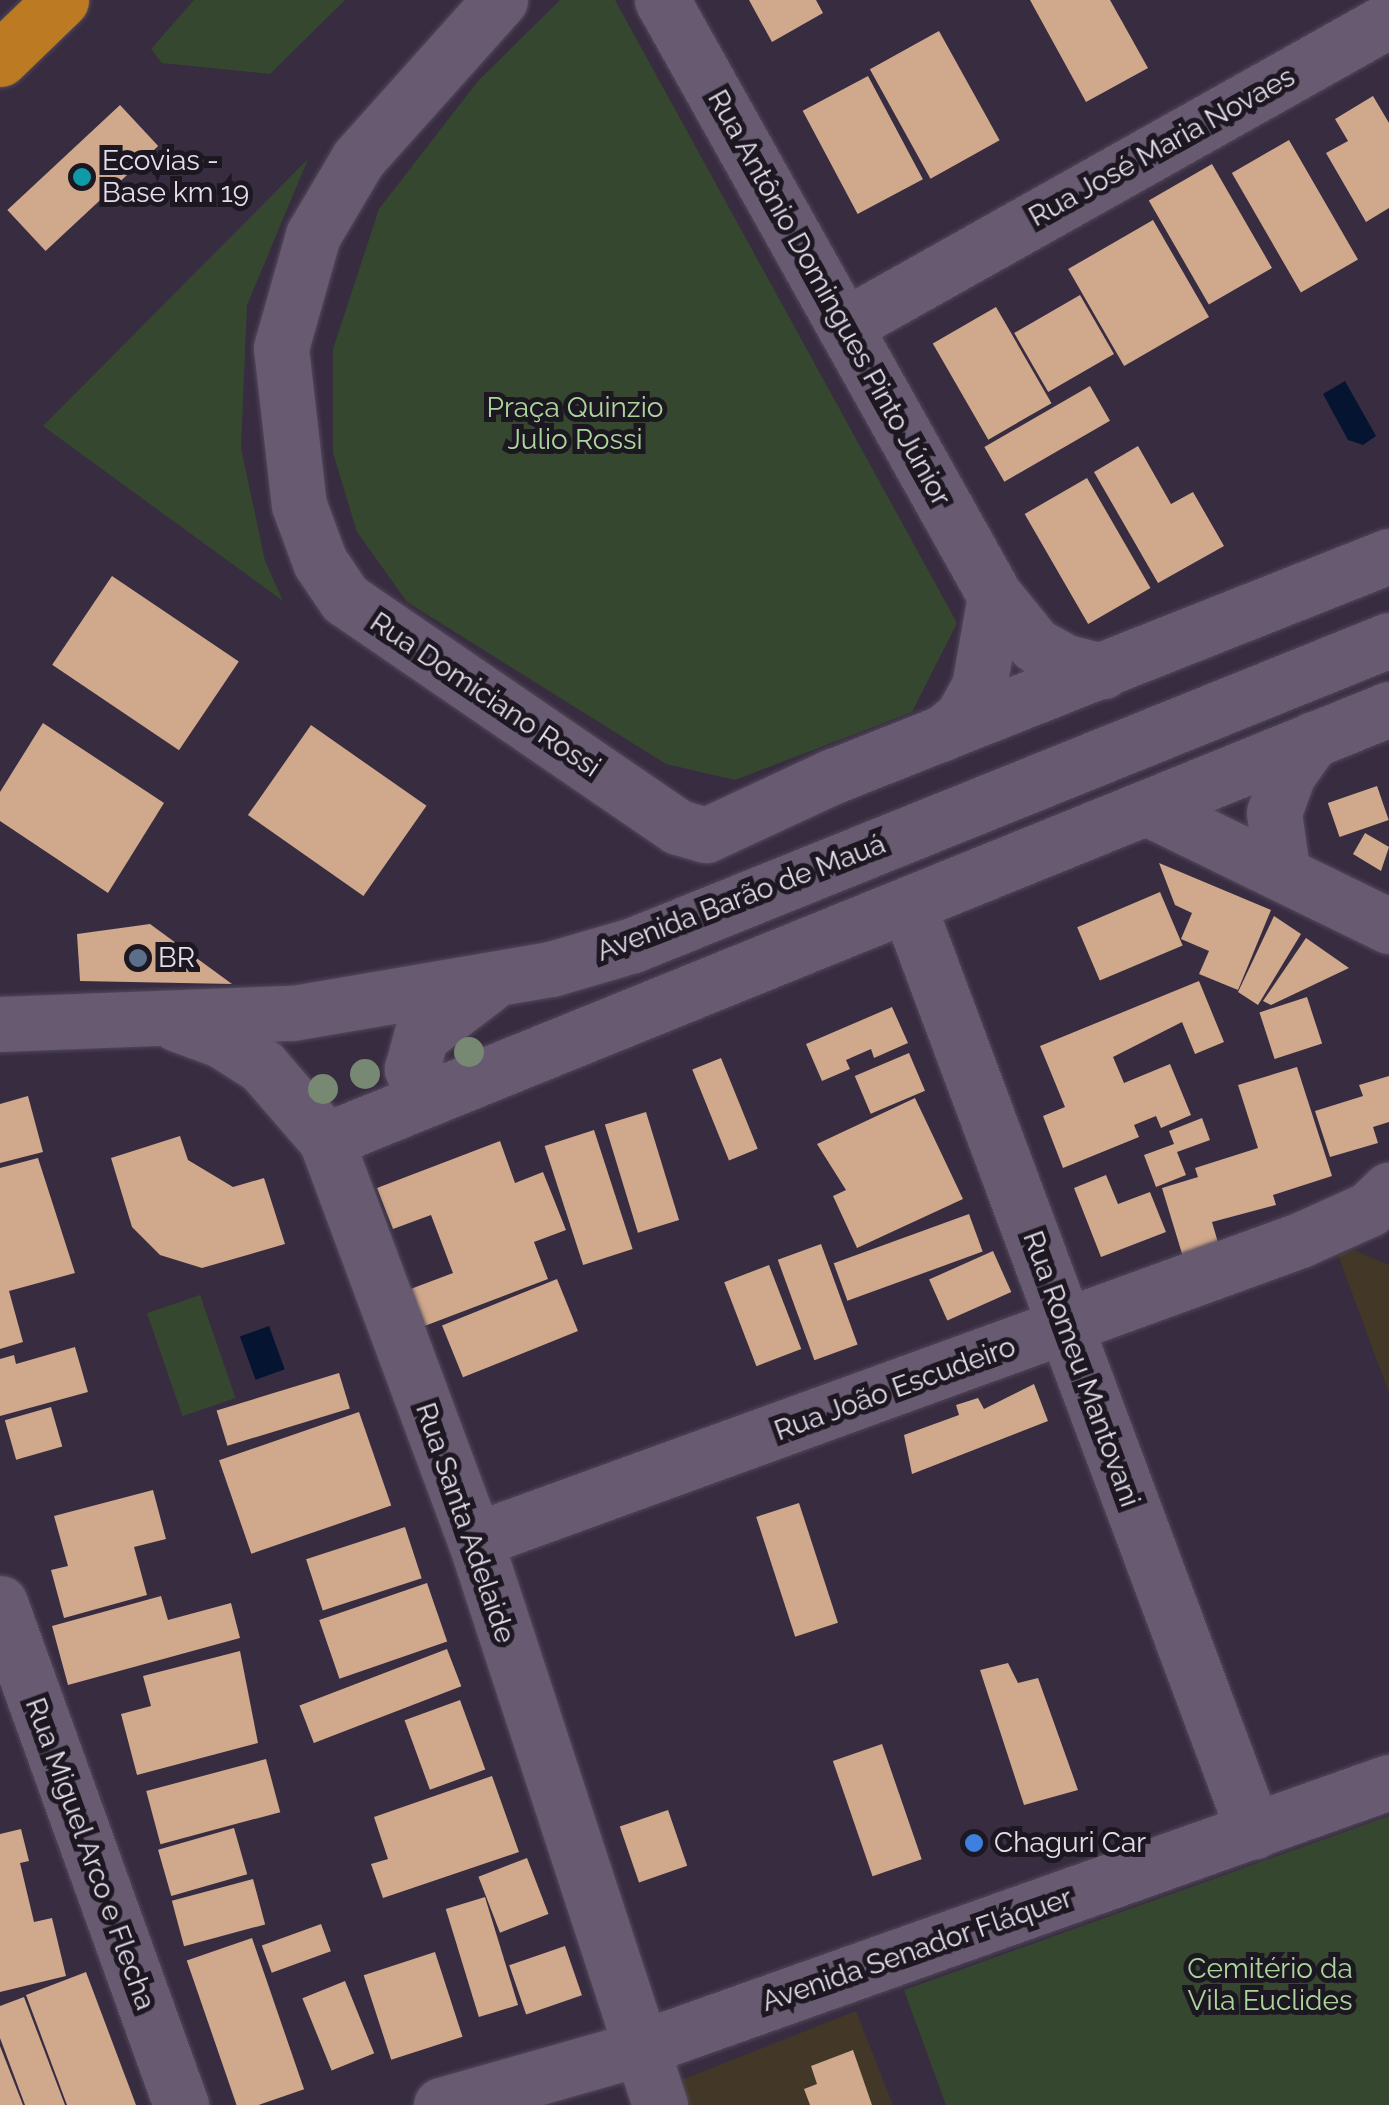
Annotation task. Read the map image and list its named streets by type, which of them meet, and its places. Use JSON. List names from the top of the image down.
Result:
{
  "streets": {
    "street": [
      "Rua José Maria Novaes",
      "Rua Antônio Domingues Pinto Júnior",
      "Rua Domiciano Rossi",
      "Avenida Barão de Mauá",
      "Rua Romeu Mantovani",
      "Rua João Escudeiro",
      "Rua Santa Adelaide",
      "Rua Miguel Arco e Flecha",
      "Avenida Senador Fláquer"
    ]
  },
  "crossings": [
    ["Rua José Maria Novaes", "Rua Antônio Domingues Pinto Júnior"],
    ["Avenida Barão de Mauá", "Rua Santa Adelaide"],
    ["Rua Romeu Mantovani", "Rua João Escudeiro"],
    ["Rua Romeu Mantovani", "Avenida Senador Fláquer"],
    ["Rua João Escudeiro", "Rua Santa Adelaide"],
    ["Rua Santa Adelaide", "Avenida Senador Fláquer"]
  ],
  "parks": ["Praça Quinzio Julio Rossi", "Cemitério da Vila Euclides"],
  "places": ["Ecovias - Base km 19", "BR", "Chaguri Car"]
}
